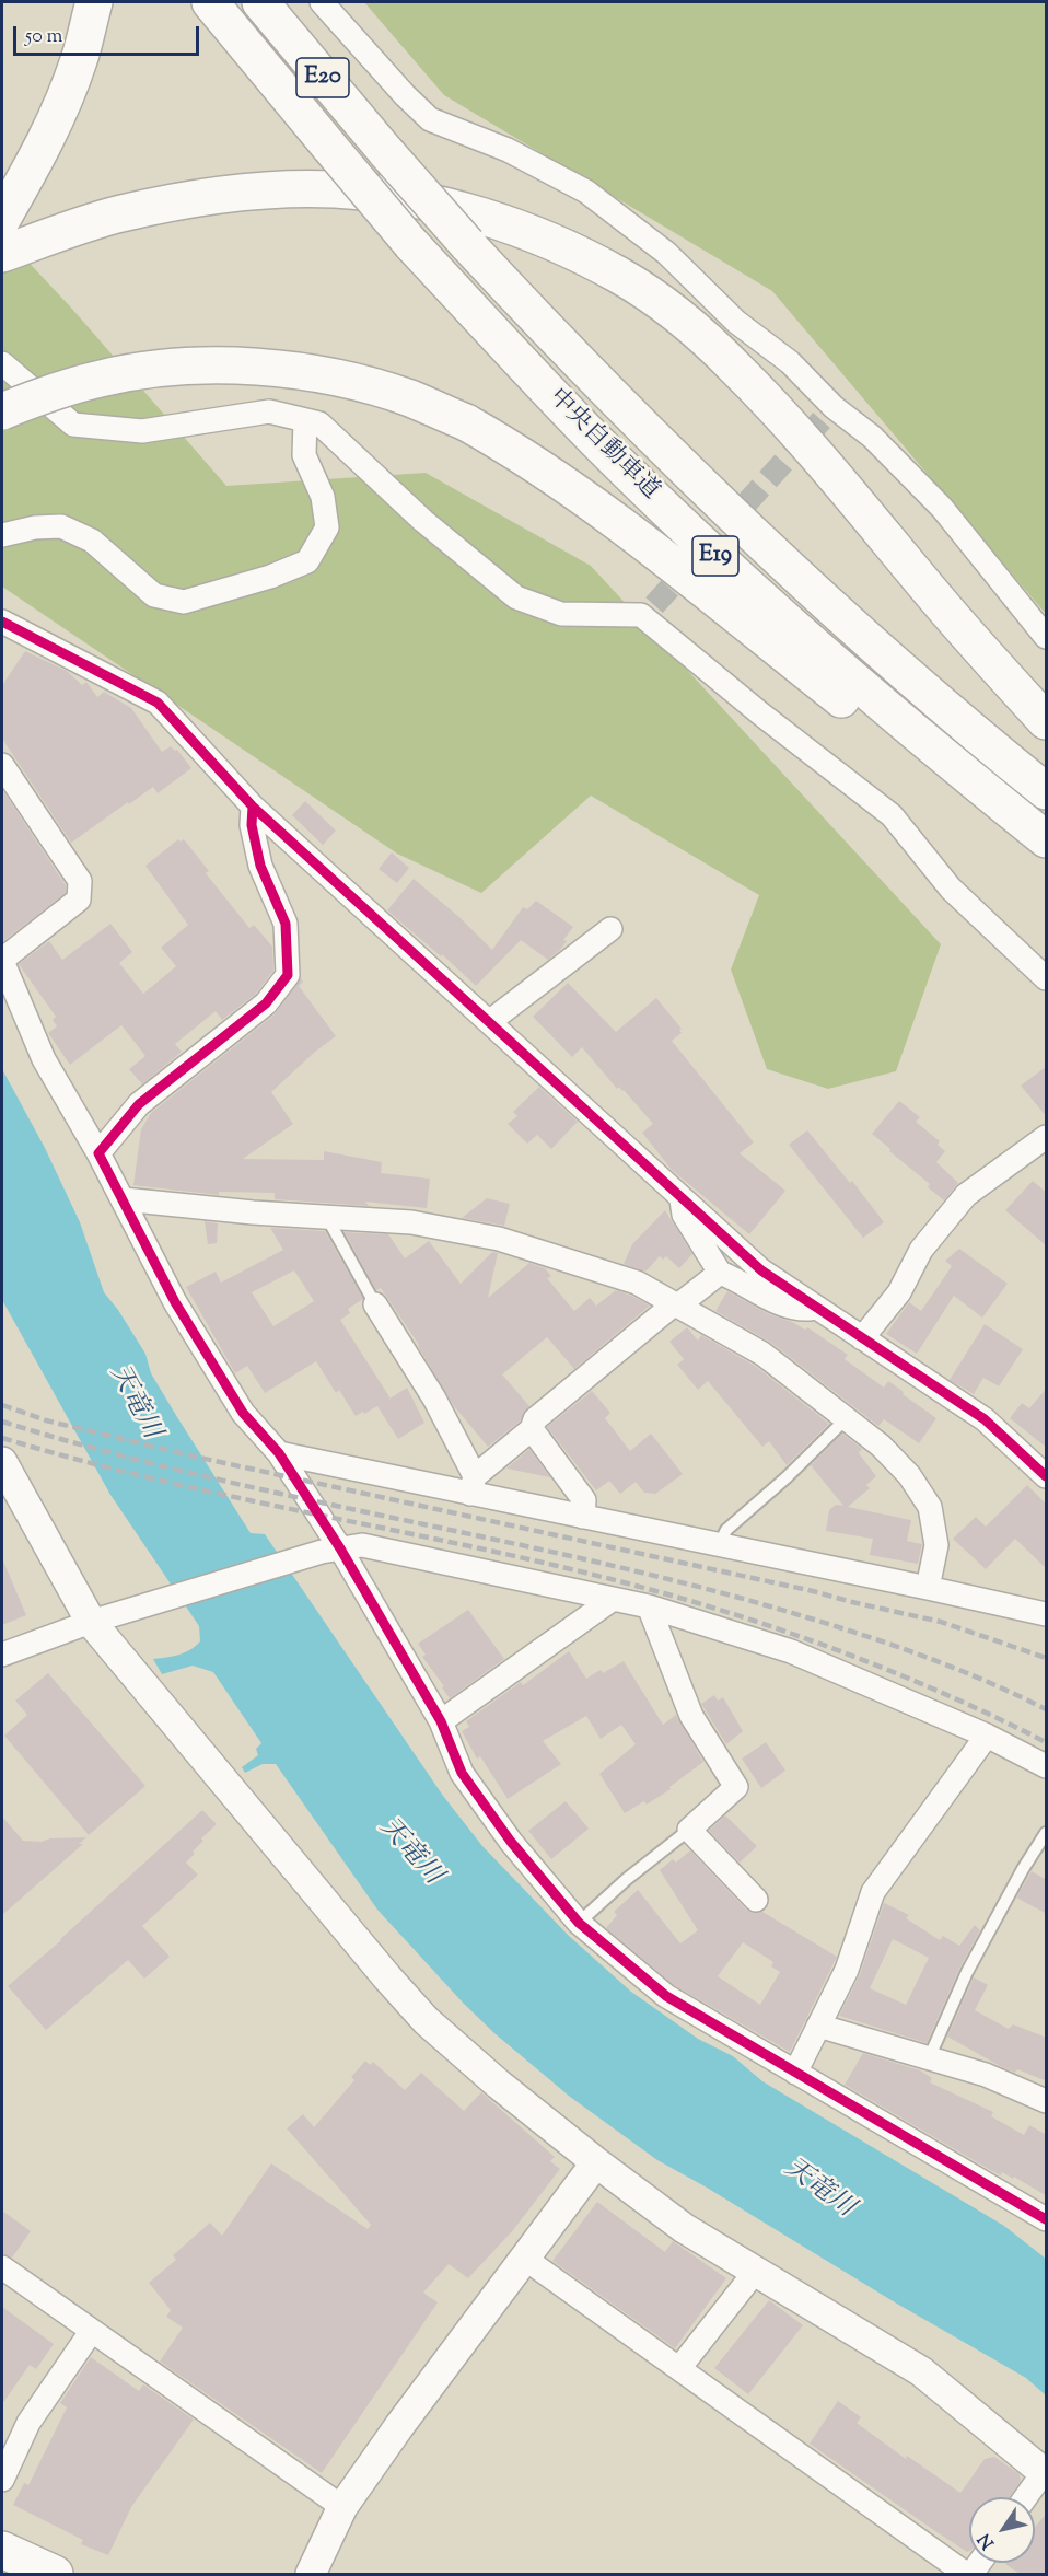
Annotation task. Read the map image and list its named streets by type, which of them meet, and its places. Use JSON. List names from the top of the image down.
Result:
{
  "streets": {
    "main road": ["E20", "中央自動車道", "E19"]
  },
  "water": ["天竜川"],
  "scale_bar": "50 m",
  "north": "bottom left"
}
